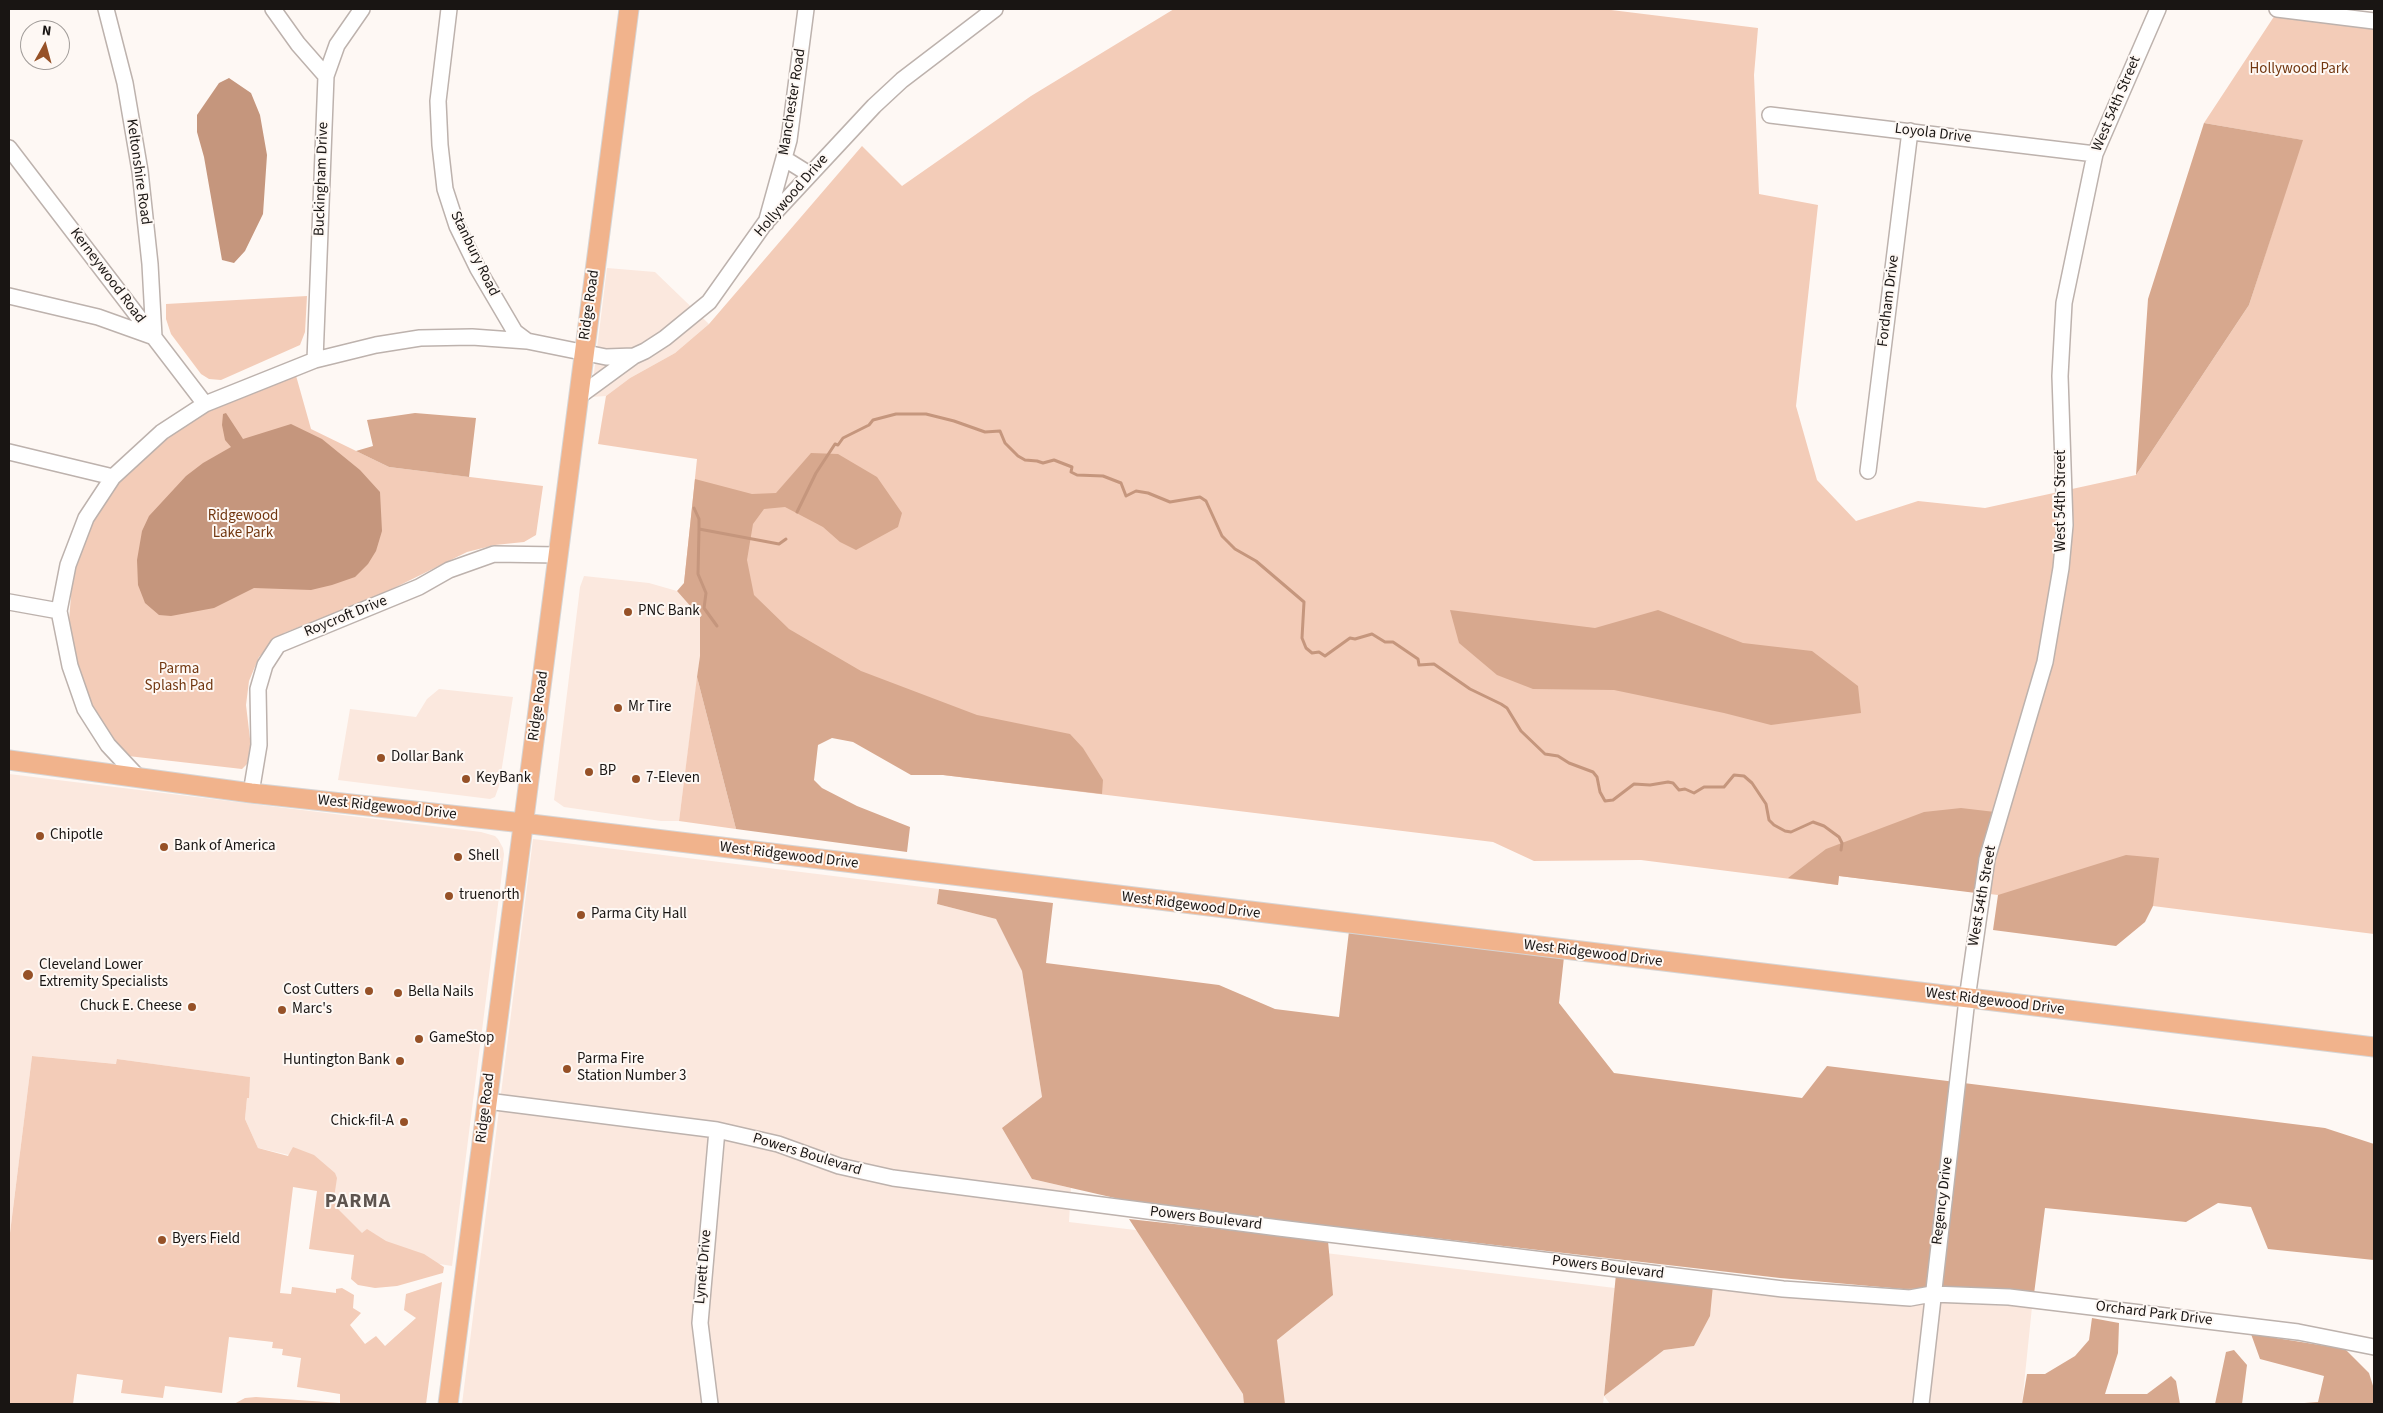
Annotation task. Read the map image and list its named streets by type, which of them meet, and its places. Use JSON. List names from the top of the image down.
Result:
{
  "streets": {
    "main road": ["Ridge Road", "West Ridgewood Drive"],
    "street": [
      "Manchester Road",
      "West 54th Street",
      "Loyola Drive",
      "Keltonshire Road",
      "Buckingham Drive",
      "Hollywood Drive",
      "Stanbury Road",
      "Kerneywood Road",
      "Fordham Drive",
      "Roycroft Drive",
      "Powers Boulevard",
      "Regency Drive",
      "Lynett Drive",
      "Orchard Park Drive"
    ]
  },
  "crossings": [
    ["Manchester Road", "Hollywood Drive"],
    ["West 54th Street", "Loyola Drive"],
    ["West 54th Street", "West Ridgewood Drive"],
    ["West 54th Street", "Regency Drive"],
    ["Loyola Drive", "Fordham Drive"],
    ["Keltonshire Road", "Kerneywood Road"],
    ["Buckingham Drive", "Hollywood Drive"],
    ["Hollywood Drive", "Stanbury Road"],
    ["Hollywood Drive", "Kerneywood Road"],
    ["Hollywood Drive", "Ridge Road"],
    ["Ridge Road", "Roycroft Drive"],
    ["Ridge Road", "West Ridgewood Drive"],
    ["Ridge Road", "Powers Boulevard"],
    ["Roycroft Drive", "West Ridgewood Drive"],
    ["West Ridgewood Drive", "Regency Drive"],
    ["Powers Boulevard", "Regency Drive"],
    ["Powers Boulevard", "Lynett Drive"],
    ["Powers Boulevard", "Orchard Park Drive"],
    ["Regency Drive", "Orchard Park Drive"]
  ],
  "districts": ["PARMA"],
  "parks": ["Hollywood Park", "Ridgewood Lake Park", "Parma Splash Pad"],
  "places": [
    "PNC Bank",
    "Mr Tire",
    "Dollar Bank",
    "BP",
    "KeyBank",
    "7-Eleven",
    "Chipotle",
    "Bank of America",
    "Shell",
    "truenorth",
    "Parma City Hall",
    "Cleveland Lower Extremity Specialists",
    "Cost Cutters",
    "Bella Nails",
    "Chuck E. Cheese",
    "Marc's",
    "GameStop",
    "Huntington Bank",
    "Parma Fire Station Number 3",
    "Chick-fil-A",
    "Byers Field"
  ],
  "north": "top"
}
